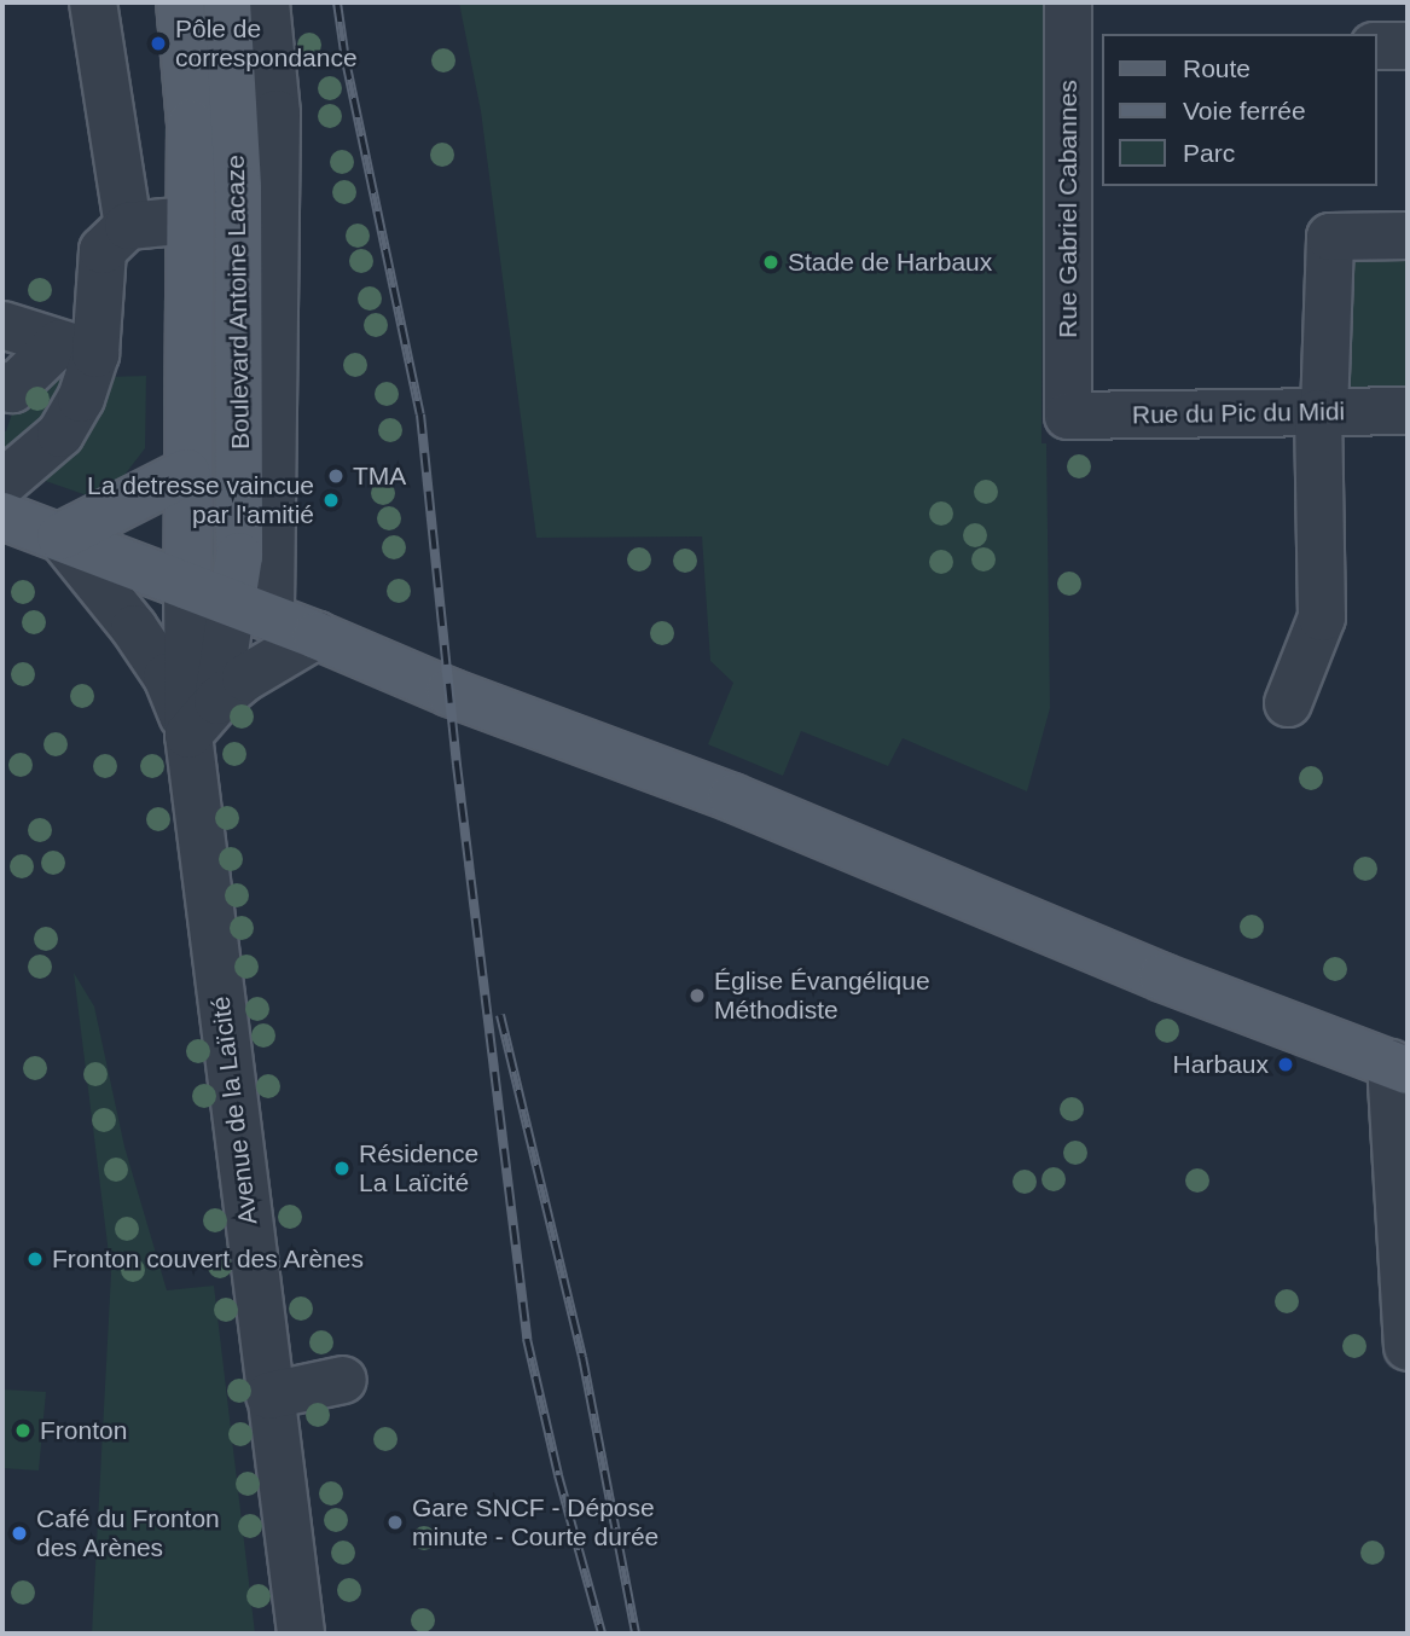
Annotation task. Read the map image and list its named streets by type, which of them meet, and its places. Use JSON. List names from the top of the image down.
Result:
{
  "streets": {
    "main road": ["Boulevard Antoine Lacaze"],
    "street": ["Rue Gabriel Cabannes", "Rue du Pic du Midi", "Avenue de la Laïcité"]
  },
  "crossings": [
    ["Rue Gabriel Cabannes", "Rue du Pic du Midi"],
    ["Boulevard Antoine Lacaze", "Avenue de la Laïcité"]
  ],
  "places": [
    "Pôle de correspondance",
    "Stade de Harbaux",
    "TMA",
    "La detresse vaincue par l'amitié",
    "Église Évangélique Méthodiste",
    "Harbaux",
    "Résidence La Laïcité",
    "Fronton couvert des Arènes",
    "Fronton",
    "Gare SNCF - Dépose minute - Courte durée",
    "Café du Fronton des Arènes"
  ],
  "legend": ["Route", "Voie ferrée", "Parc"]
}
